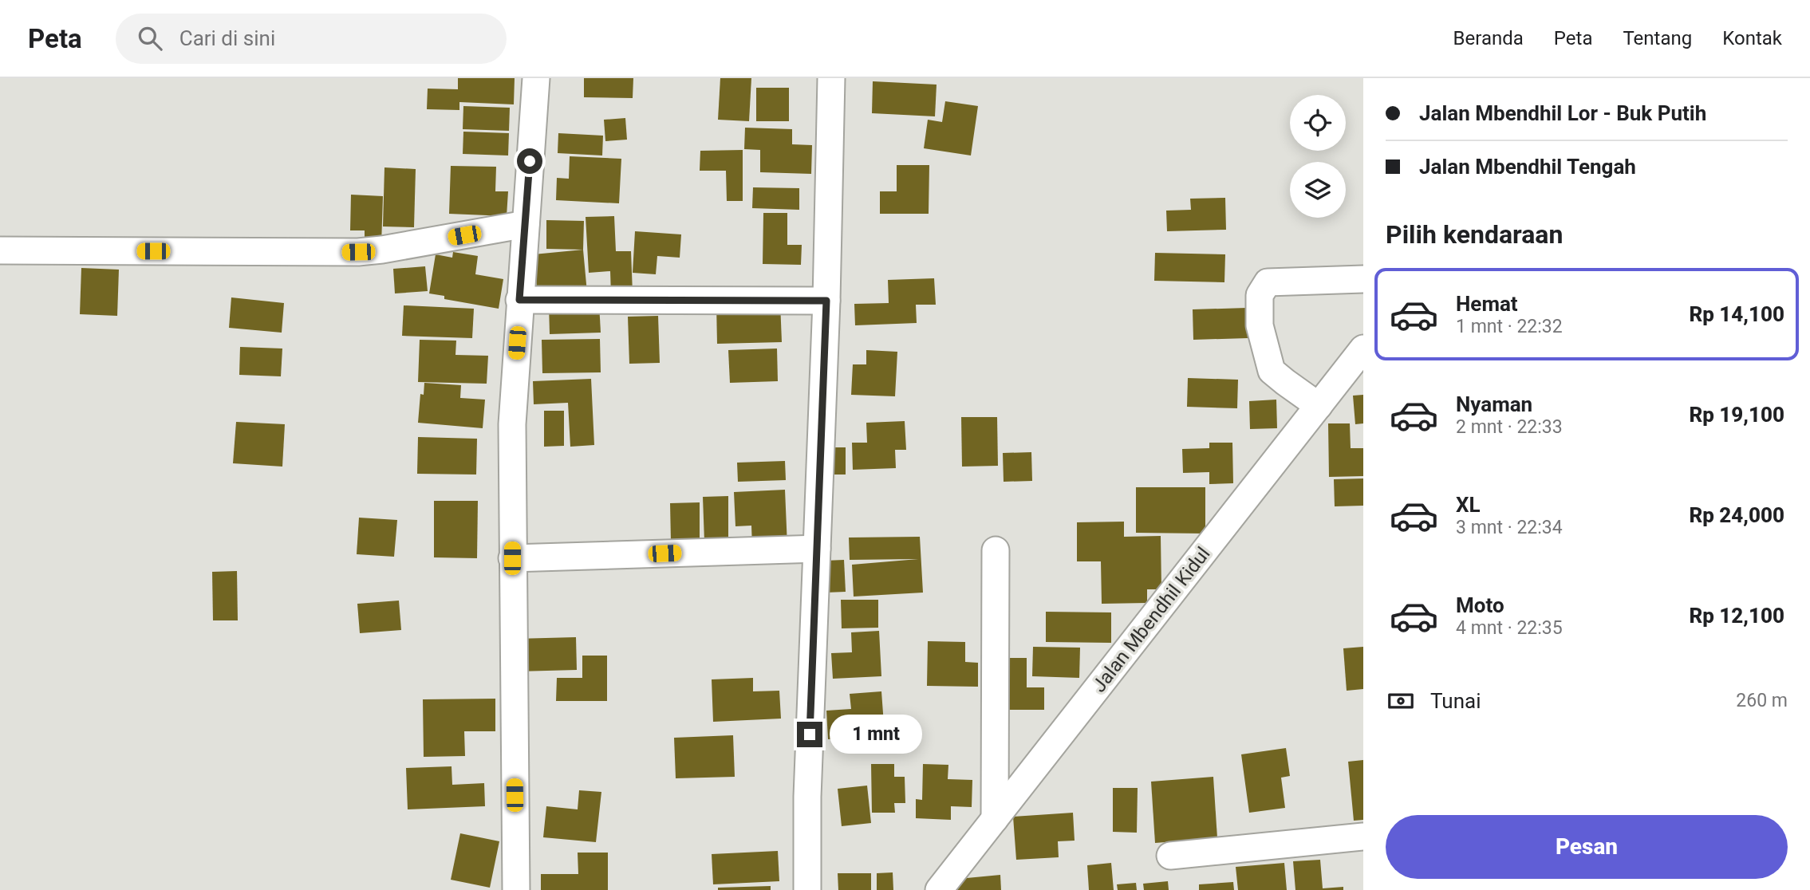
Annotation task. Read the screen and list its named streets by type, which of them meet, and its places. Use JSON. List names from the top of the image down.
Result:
{
  "streets": {
    "street": ["Jalan Mbendhil Kidul"]
  },
  "page": {
    "header": "Peta",
    "search": "Cari di sini",
    "nav": [
      "Beranda",
      "Peta",
      "Tentang",
      "Kontak"
    ],
    "banner": ["Jalan Mbendhil Lor - Buk Putih", "Jalan Mbendhil Tengah"],
    "heading": "Pilih kendaraan",
    "list": [
      {
        "name": "Hemat",
        "note": "1 mnt · 22:32",
        "value": "Rp 14,100"
      },
      {
        "name": "Nyaman",
        "note": "2 mnt · 22:33",
        "value": "Rp 19,100"
      },
      {
        "name": "XL",
        "note": "3 mnt · 22:34",
        "value": "Rp 24,000"
      },
      {
        "name": "Moto",
        "note": "4 mnt · 22:35",
        "value": "Rp 12,100"
      }
    ],
    "pay": ["Tunai", "260 m"],
    "bubble": "1 mnt",
    "buttons": "Pesan"
  }
}
